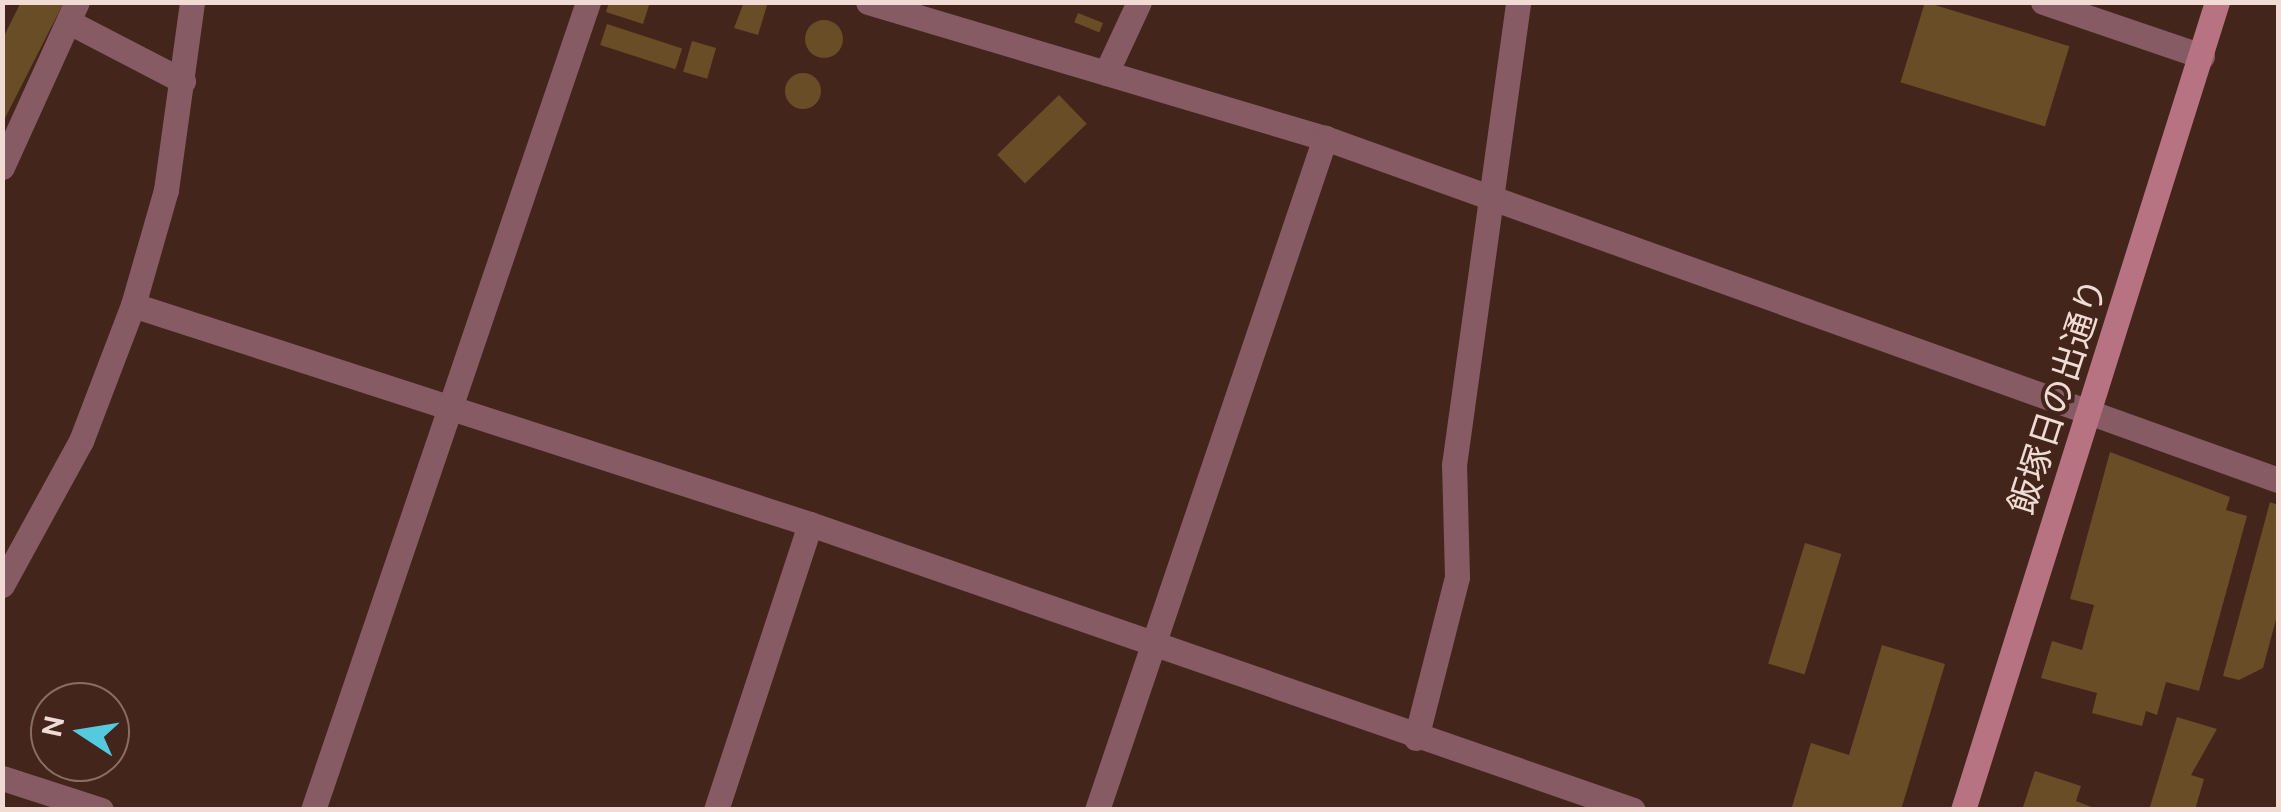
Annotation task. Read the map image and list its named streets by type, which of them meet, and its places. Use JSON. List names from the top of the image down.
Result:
{
  "streets": {
    "street": ["飯塚日の出通り"]
  },
  "north": "left"
}
